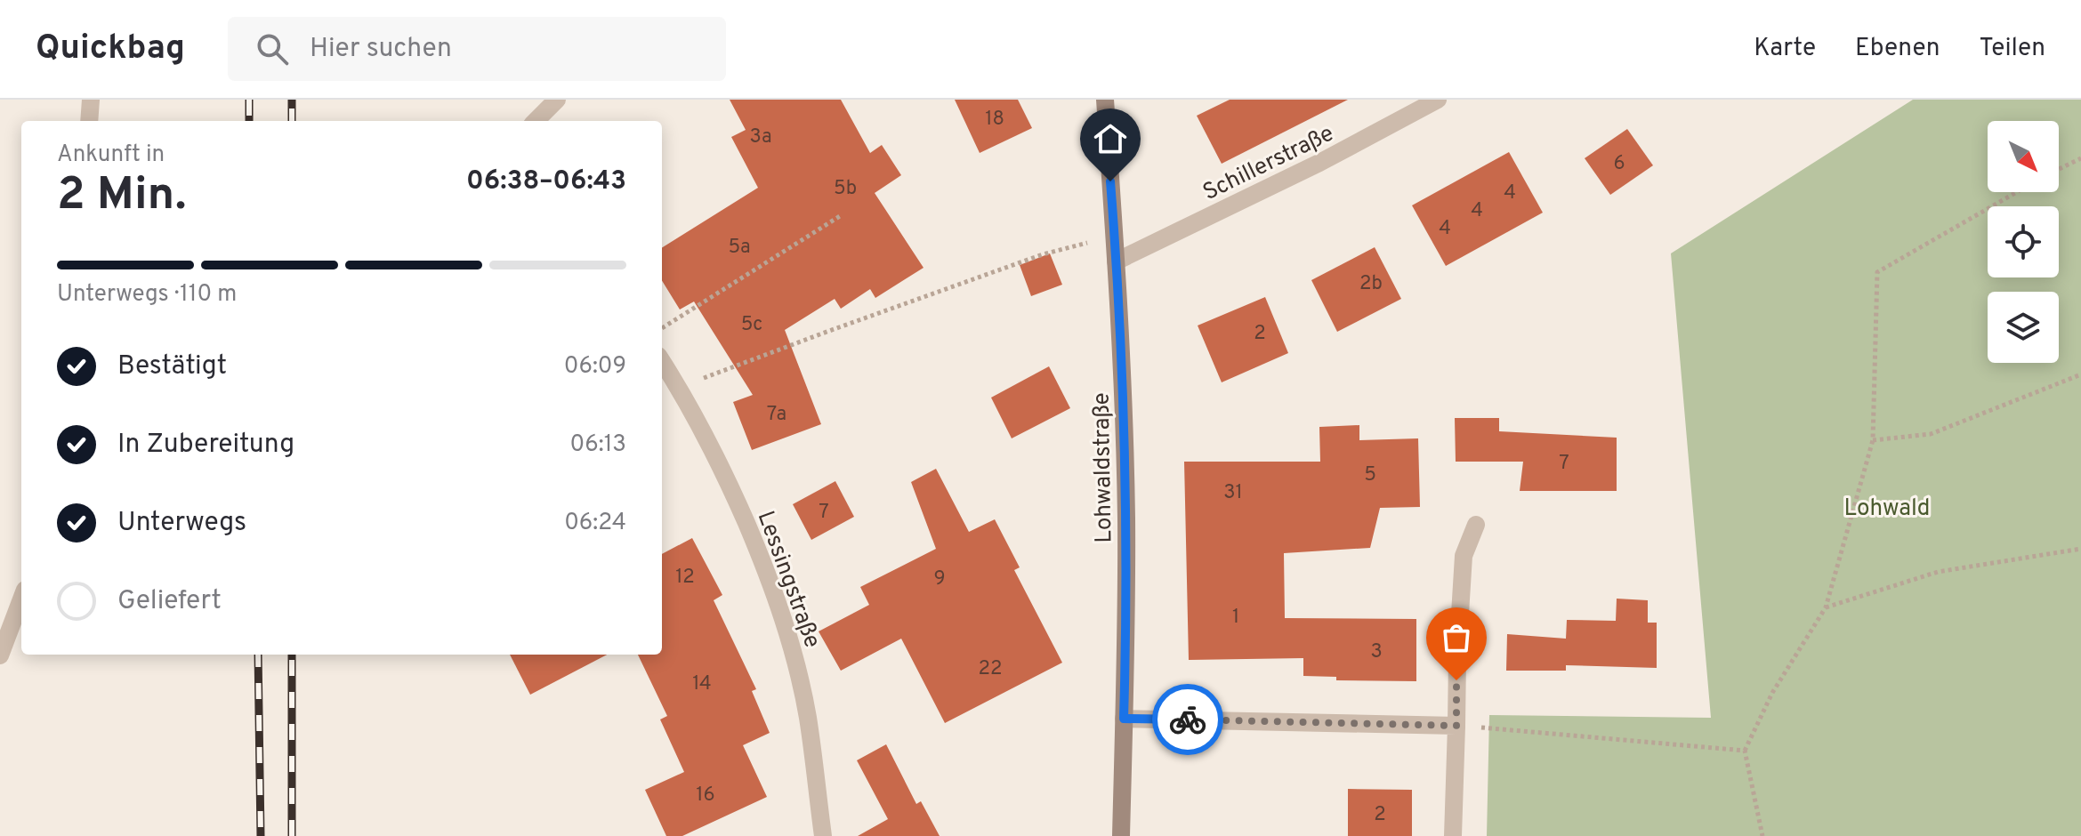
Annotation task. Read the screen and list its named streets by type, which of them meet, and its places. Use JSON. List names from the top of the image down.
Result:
{
  "streets": {
    "street": ["Schillerstraße", "Lohwaldstraße", "Lessingstraße"]
  },
  "crossings": [
    ["Schillerstraße", "Lohwaldstraße"]
  ],
  "parks": ["Lohwald"],
  "house_numbers": [
    "18",
    "3a",
    "6",
    "5b",
    "4",
    "4",
    "4",
    "5a",
    "2b",
    "5c",
    "2",
    "7a",
    "7",
    "5",
    "31",
    "7",
    "12",
    "9",
    "1",
    "3",
    "22",
    "14",
    "16",
    "2"
  ],
  "north": "bottom right",
  "page": {
    "header": "Quickbag",
    "search": "Hier suchen",
    "nav": ["Karte", "Ebenen", "Teilen"],
    "heading": ["2 Min.", "Ankunft in", "06:38–06:43"],
    "bar": "Unterwegs · 110 m",
    "list": [
      ["Bestätigt", "06:09"],
      ["In Zubereitung", "06:13"],
      ["Unterwegs", "06:24"],
      "Geliefert"
    ]
  }
}
